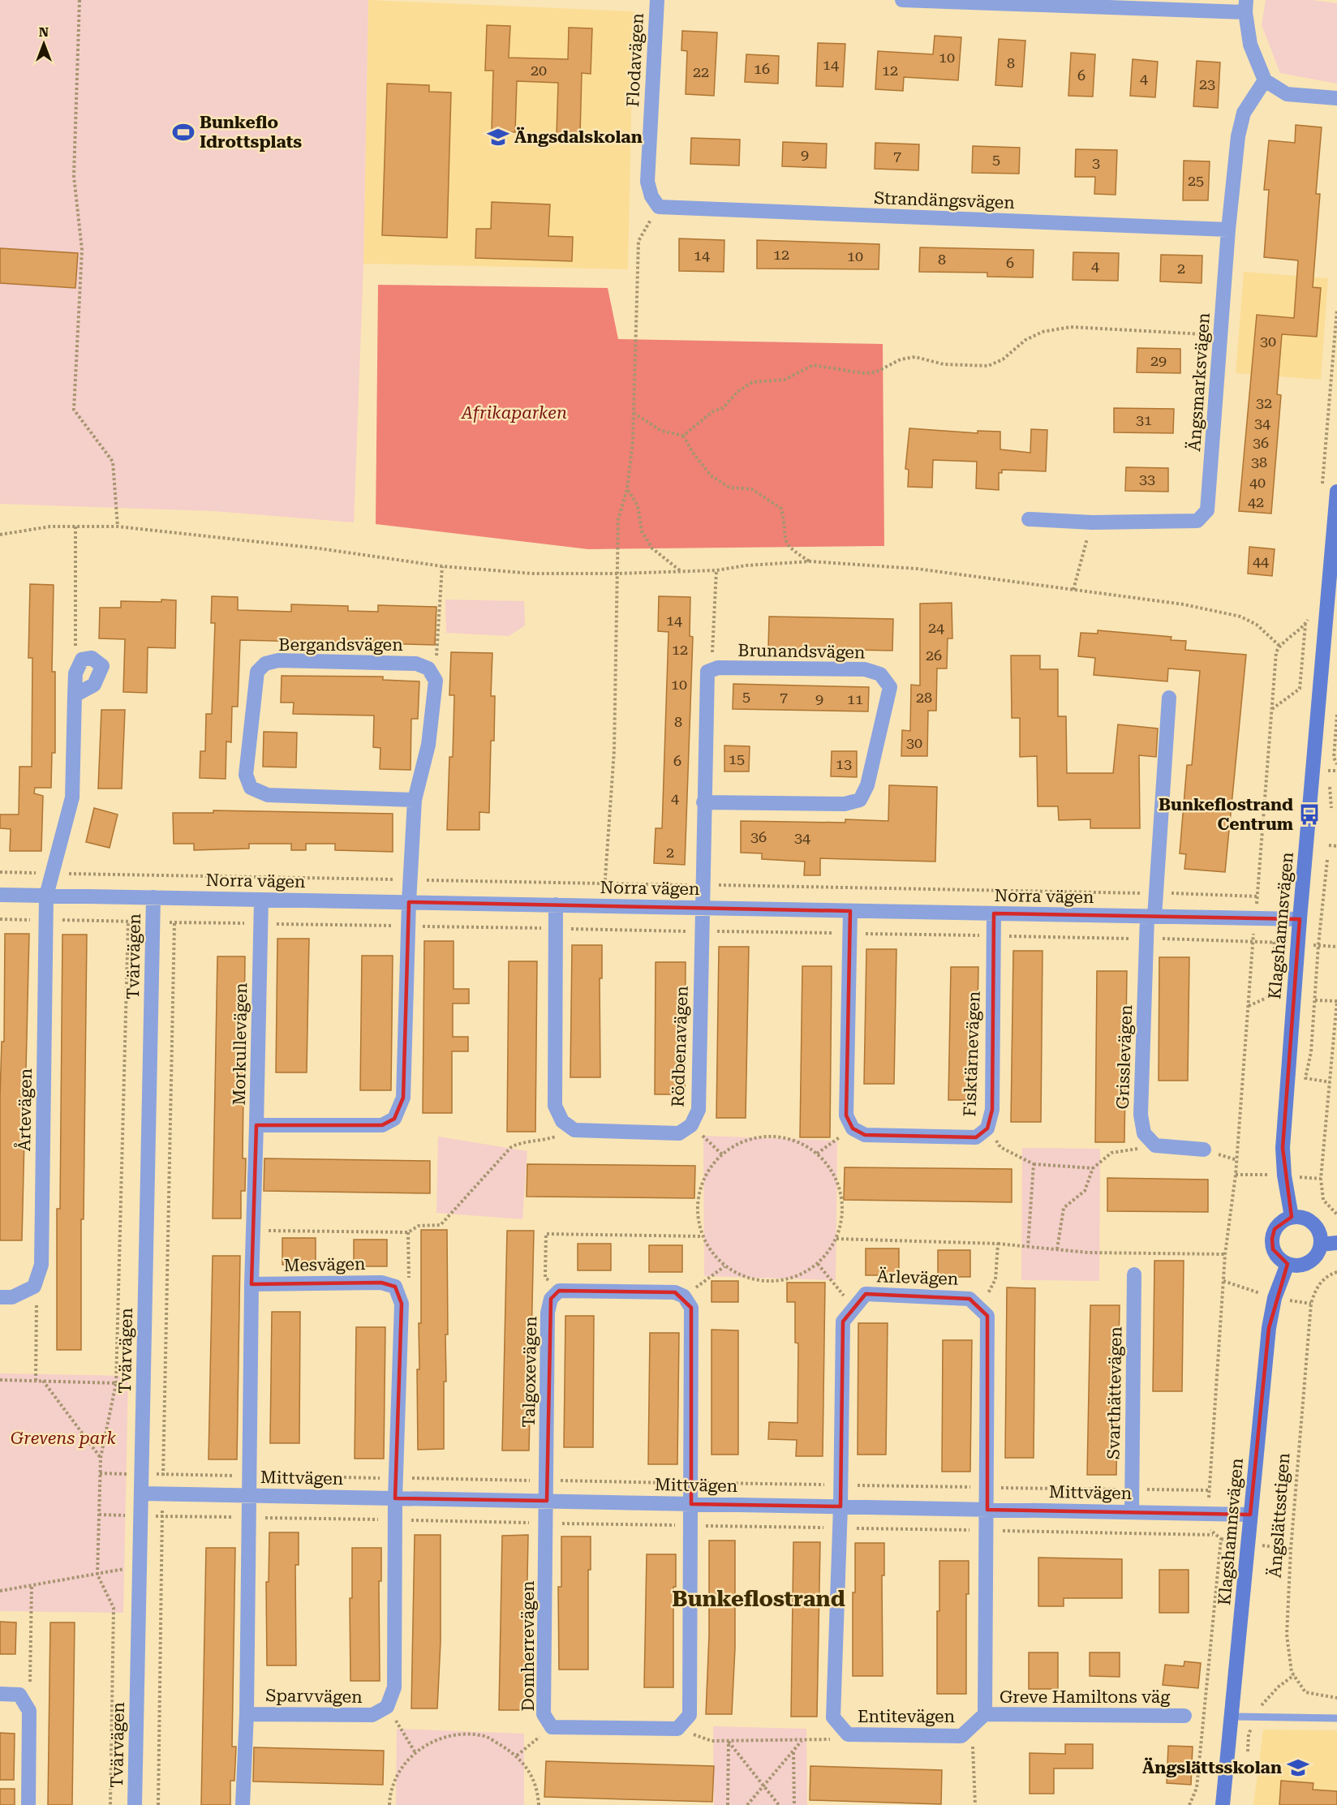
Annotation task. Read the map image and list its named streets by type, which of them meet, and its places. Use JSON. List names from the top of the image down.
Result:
{
  "streets": {
    "street": [
      "Flodavägen",
      "Strandängsvägen",
      "Ängsmarksvägen",
      "Bergandsvägen",
      "Brunandsvägen",
      "Norra vägen",
      "Klagshamnsvägen",
      "Tvärvägen",
      "Morkullevägen",
      "Rödbenavägen",
      "Fisktärnevägen",
      "Grisslevägen",
      "Årtevägen",
      "Mesvägen",
      "Ärlevägen",
      "Talgoxevägen",
      "Svarthättevägen",
      "Mittvägen",
      "Domherrevägen",
      "Sparvvägen",
      "Greve Hamiltons väg",
      "Entitevägen"
    ],
    "path": ["Ängslättsstigen"]
  },
  "crossings": [
    ["Flodavägen", "Strandängsvägen"],
    ["Strandängsvägen", "Ängsmarksvägen"],
    ["Norra vägen", "Klagshamnsvägen"],
    ["Norra vägen", "Tvärvägen"],
    ["Norra vägen", "Morkullevägen"],
    ["Norra vägen", "Rödbenavägen"],
    ["Norra vägen", "Fisktärnevägen"],
    ["Norra vägen", "Grisslevägen"],
    ["Norra vägen", "Årtevägen"],
    ["Klagshamnsvägen", "Mittvägen"],
    ["Tvärvägen", "Mittvägen"],
    ["Ärlevägen", "Mittvägen"],
    ["Ärlevägen", "Entitevägen"],
    ["Talgoxevägen", "Mittvägen"],
    ["Talgoxevägen", "Domherrevägen"],
    ["Svarthättevägen", "Mittvägen"],
    ["Mittvägen", "Domherrevägen"],
    ["Mittvägen", "Sparvvägen"],
    ["Mittvägen", "Entitevägen"],
    ["Greve Hamiltons väg", "Entitevägen"]
  ],
  "districts": ["Bunkeflostrand"],
  "parks": ["Afrikaparken", "Grevens park"],
  "places": {
    "sports": ["Bunkeflo Idrottsplats"],
    "school or university": ["Ängsdalskolan", "Ängslättsskolan"],
    "bus stop": ["Bunkeflostrand Centrum"]
  },
  "house_numbers": [
    "10",
    "8",
    "14",
    "16",
    "20",
    "12",
    "22",
    "6",
    "4",
    "23",
    "9",
    "7",
    "5",
    "3",
    "25",
    "12",
    "14",
    "10",
    "8",
    "6",
    "4",
    "2",
    "30",
    "29",
    "32",
    "31",
    "34",
    "36",
    "38",
    "33",
    "40",
    "42",
    "44",
    "14",
    "24",
    "12",
    "26",
    "10",
    "5",
    "7",
    "28",
    "9",
    "11",
    "8",
    "30",
    "15",
    "6",
    "13",
    "4",
    "36",
    "34",
    "2"
  ],
  "north": "top"
}
